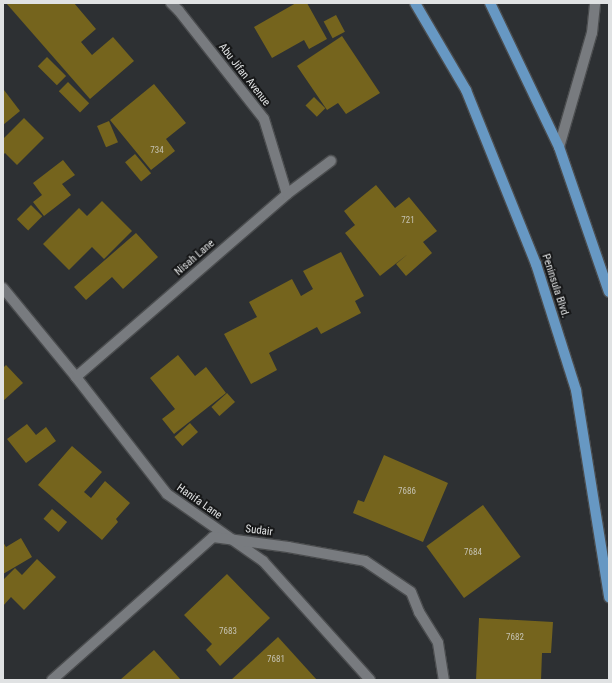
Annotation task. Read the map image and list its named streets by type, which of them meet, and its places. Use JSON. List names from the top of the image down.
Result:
{
  "streets": {
    "main road": ["Peninsula Blvd."],
    "street": [
      "Abu Jifan Avenue",
      "Nisah Lane",
      "Hanifa Lane",
      "Sudair"
    ]
  },
  "crossings": [
    ["Abu Jifan Avenue", "Nisah Lane"],
    ["Nisah Lane", "Hanifa Lane"],
    ["Hanifa Lane", "Sudair"]
  ],
  "house_numbers": [
    "734",
    "721",
    "7686",
    "7684",
    "7683",
    "7682",
    "7681"
  ]
}
